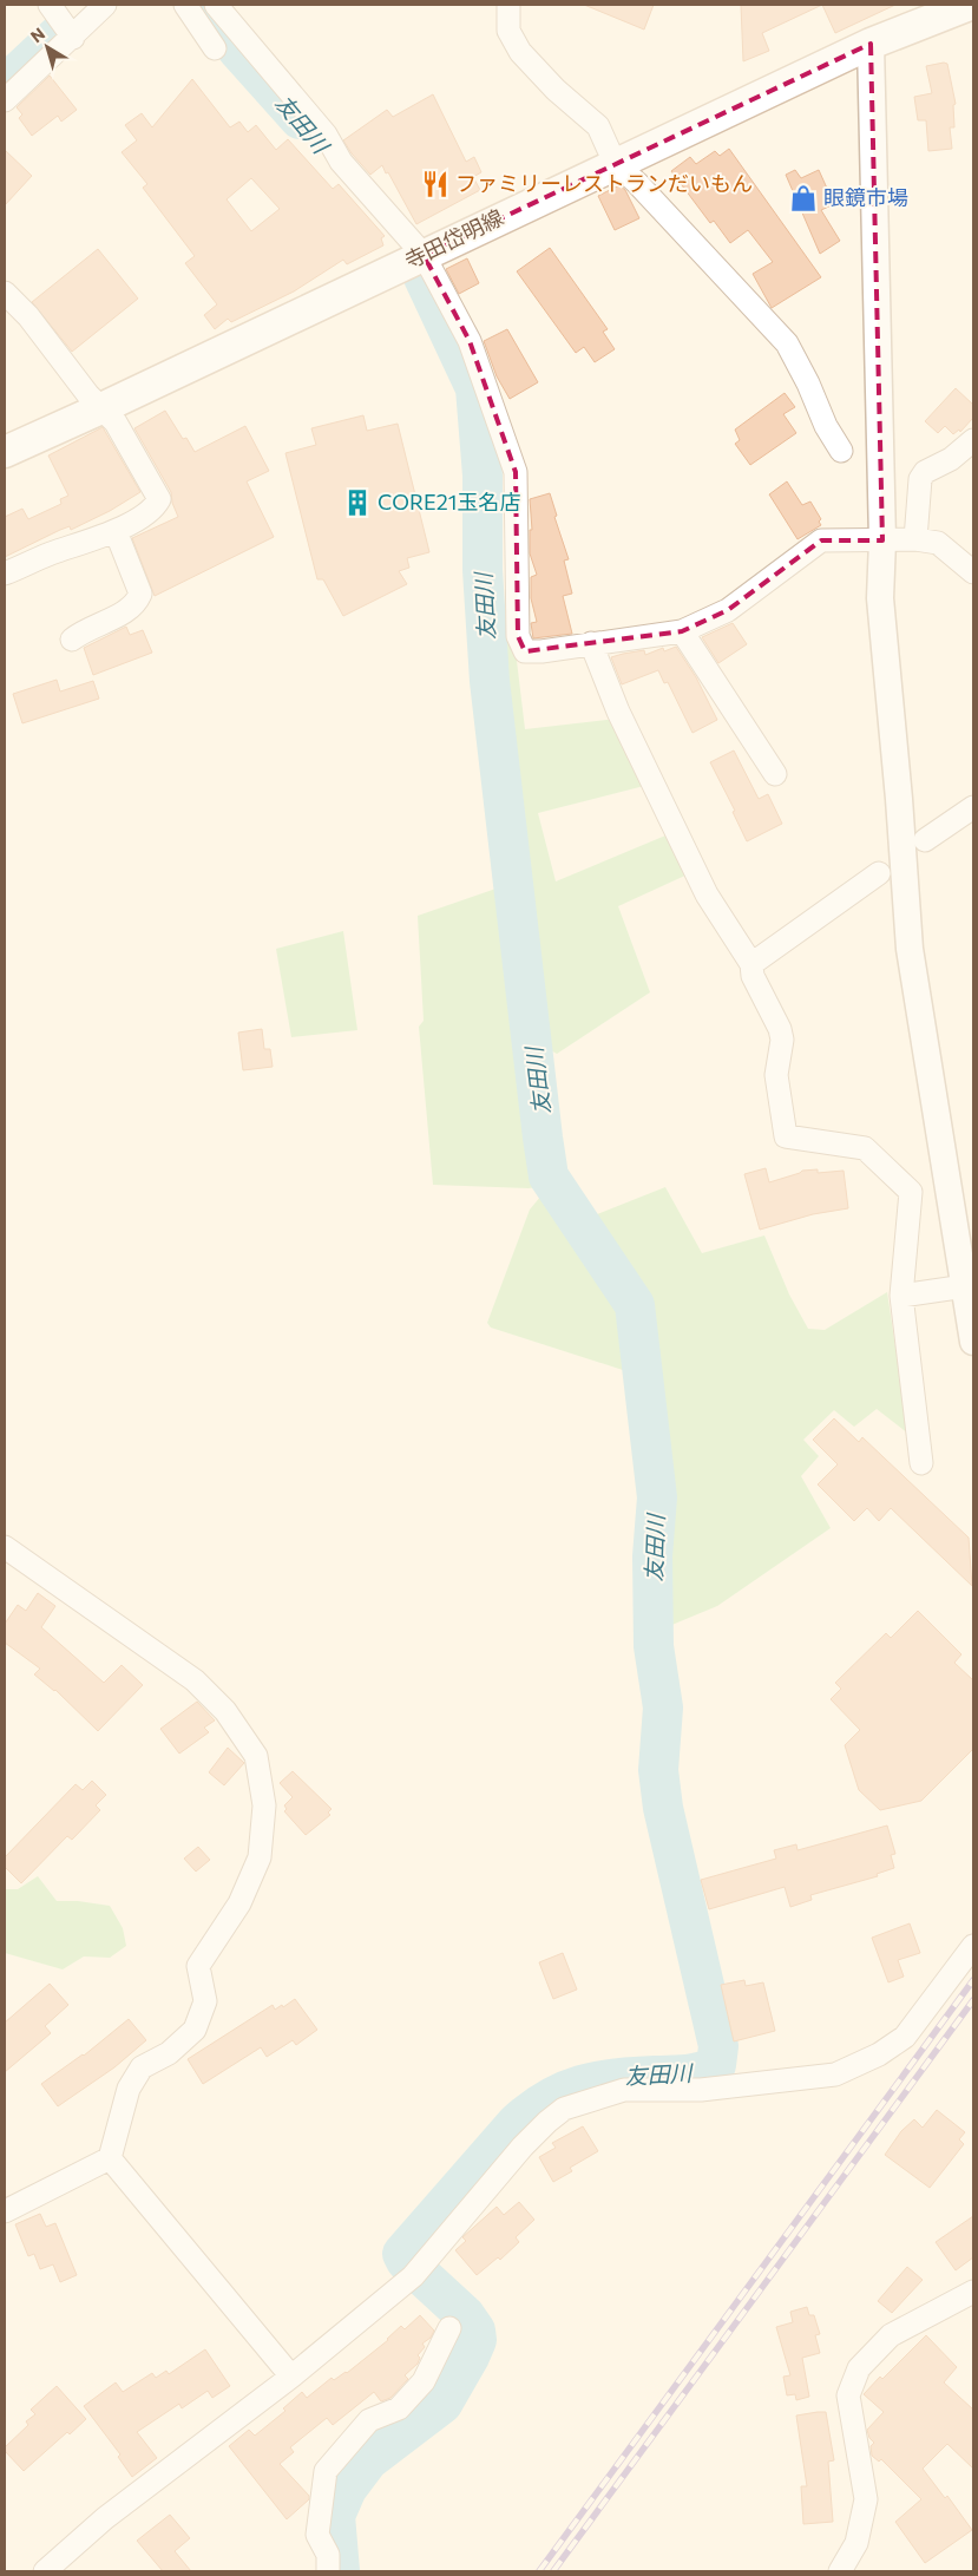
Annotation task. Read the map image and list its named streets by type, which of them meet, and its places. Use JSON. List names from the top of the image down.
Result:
{
  "streets": {
    "main road": ["寺田岱明線"]
  },
  "water": ["友田川"],
  "places": {
    "restaurant": ["ファミリーレストランだいもん"],
    "shop": ["眼鏡市場"],
    "building": ["CORE21玉名店"]
  },
  "north": "top left"
}
